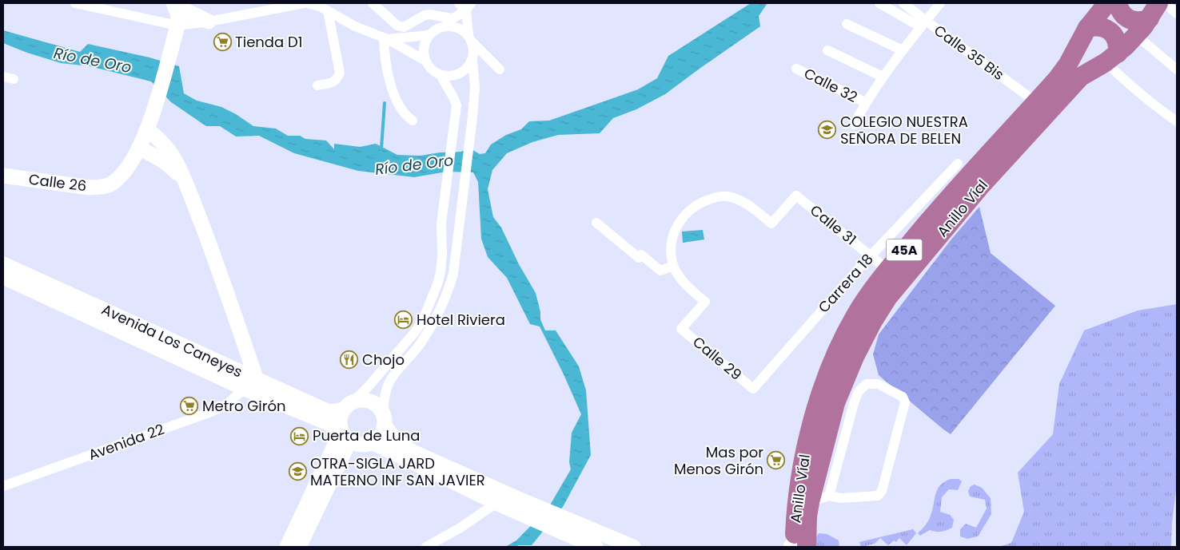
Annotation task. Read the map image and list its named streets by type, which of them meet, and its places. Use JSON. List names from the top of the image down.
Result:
{
  "streets": {
    "highway": ["Anillo Víal", "45A"],
    "main road": ["Calle 26", "Avenida Los Caneyes"],
    "street": [
      "Calle 35 Bis",
      "Calle 32",
      "Calle 31",
      "Carrera 18",
      "Calle 29",
      "Avenida 22"
    ]
  },
  "crossings": [
    ["Calle 35 Bis", "Anillo Víal"],
    ["Anillo Víal", "Calle 31"],
    ["Calle 31", "Carrera 18"],
    ["Calle 31", "Calle 29"],
    ["Carrera 18", "Calle 29"],
    ["Avenida Los Caneyes", "Avenida 22"]
  ],
  "water": ["Río de Oro"],
  "places": {
    "supermarket": ["Tienda D1", "Metro Girón", "Mas por Menos Girón"],
    "school or university": ["COLEGIO NUESTRA SEÑORA DE BELEN", "OTRA-SIGLA JARD MATERNO INF SAN JAVIER"],
    "hotel": ["Hotel Riviera", "Puerta de Luna"],
    "restaurant": ["Chojo"]
  }
}
